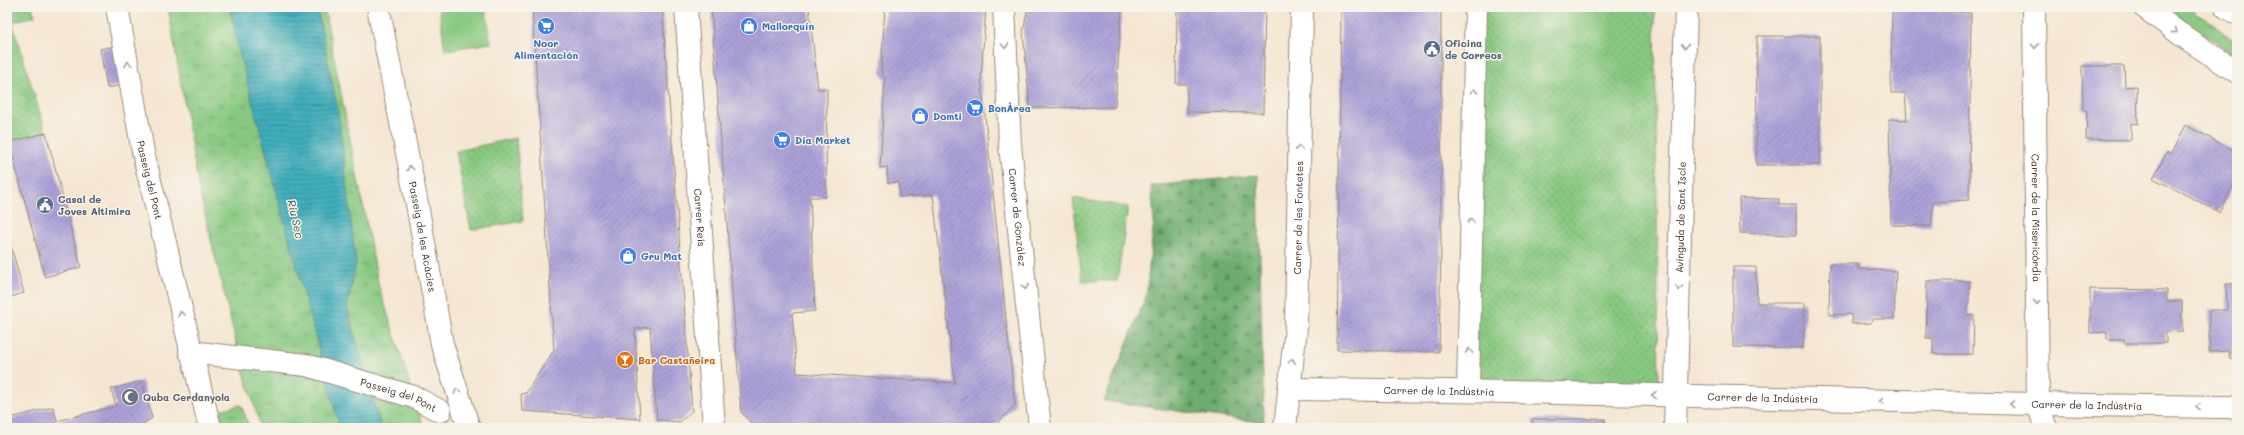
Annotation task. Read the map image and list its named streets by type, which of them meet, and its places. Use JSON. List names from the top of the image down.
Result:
{
  "streets": {
    "street": [
      "Passeig del Pont",
      "Carrer Reis",
      "Carrer de González",
      "Carrer de les Fontetes",
      "Avinguda de Sant Iscle",
      "Carrer de la Misericòrdia",
      "Passeig de les Acàcies",
      "Carrer de la Indústria"
    ]
  },
  "crossings": [
    ["Carrer de les Fontetes", "Carrer de la Indústria"],
    ["Avinguda de Sant Iscle", "Carrer de la Indústria"],
    ["Carrer de la Misericòrdia", "Carrer de la Indústria"]
  ],
  "one_way": [
    "Passeig del Pont",
    "Carrer de González",
    "Avinguda de Sant Iscle",
    "Carrer de la Misericòrdia",
    "Passeig de les Acàcies",
    "Carrer de la Indústria"
  ],
  "water": ["Riu Sec"],
  "places": {
    "supermarket": ["Noor Alimentación", "BonÀrea", "Dia Market"],
    "shop": ["Mallorquín", "Domti", "Gru Mat"],
    "public building": ["Oficina de Correos", "Casal de Joves Altimira"],
    "bar": ["Bar Castañeira"],
    "mosque": ["Quba Cerdanyola"]
  }
}
